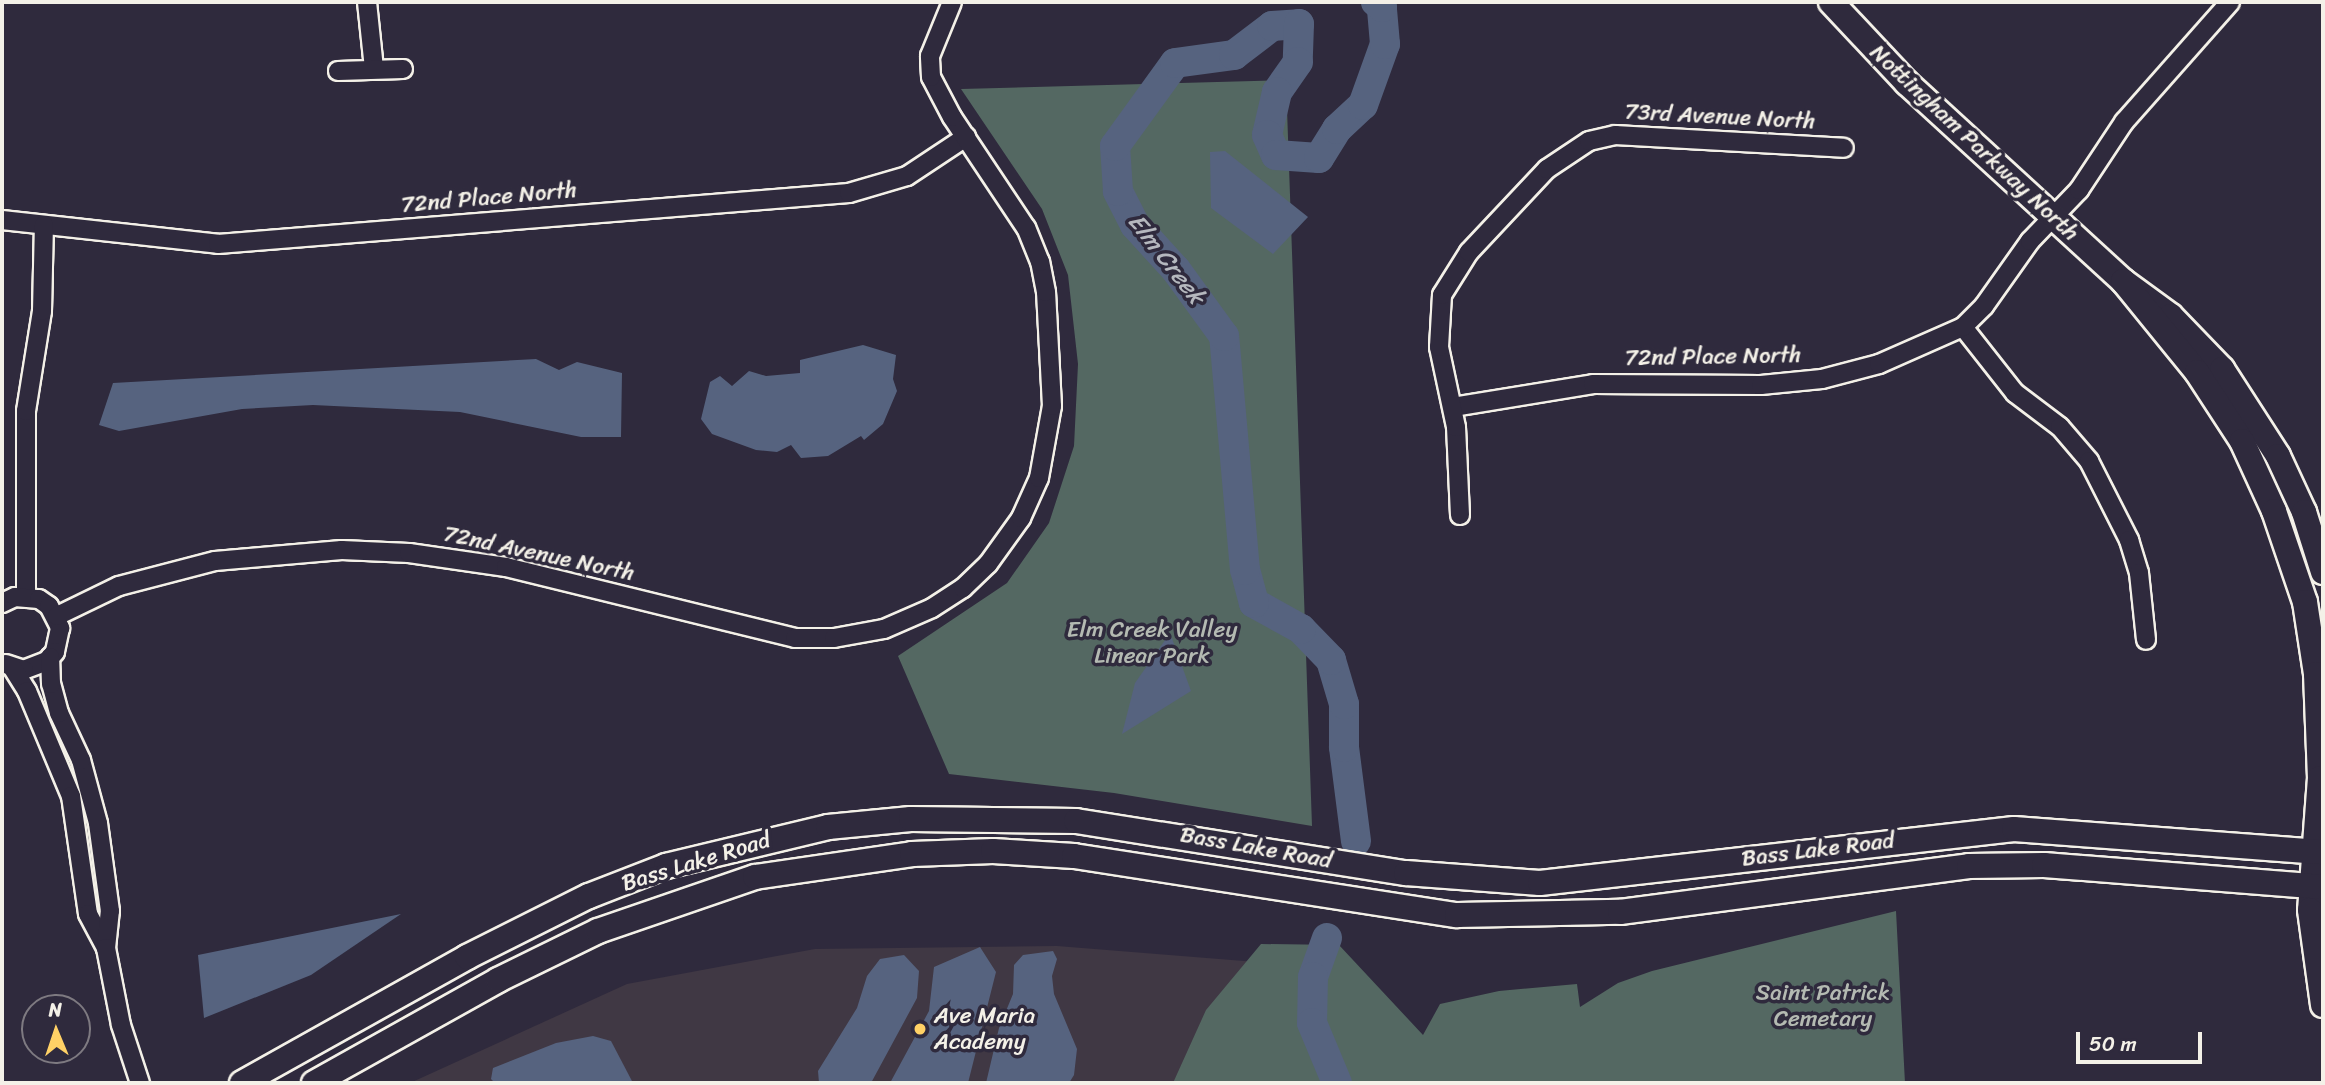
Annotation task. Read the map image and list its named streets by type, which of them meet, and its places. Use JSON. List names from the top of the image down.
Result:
{
  "streets": {
    "main road": ["Nottingham Parkway North", "Bass Lake Road"],
    "street": ["73rd Avenue North", "72nd Place North", "72nd Avenue North"]
  },
  "crossings": [
    ["73rd Avenue North", "72nd Place North"],
    ["Nottingham Parkway North", "72nd Place North"],
    ["Nottingham Parkway North", "Bass Lake Road"],
    ["72nd Place North", "72nd Avenue North"]
  ],
  "water": ["Elm Creek"],
  "parks": ["Elm Creek Valley Linear Park", "Saint Patrick Cemetary"],
  "places": ["Ave Maria Academy"],
  "scale_bar": "50 m",
  "north": "top"
}
